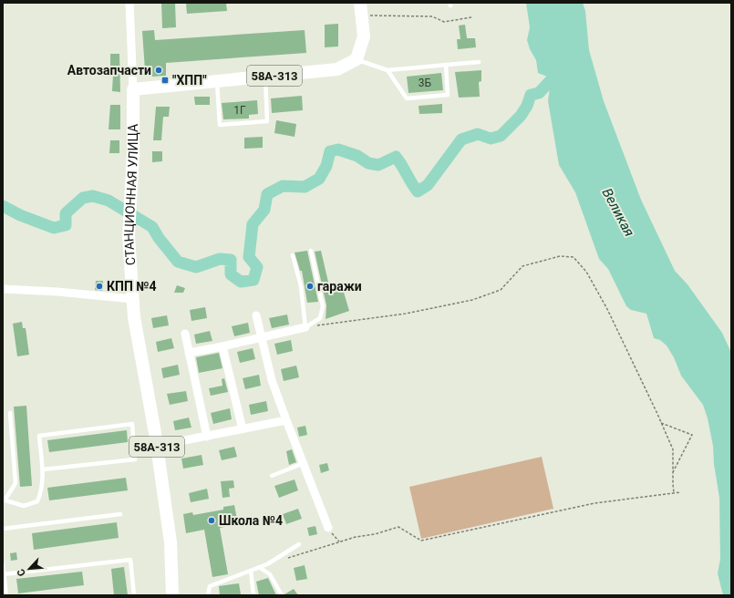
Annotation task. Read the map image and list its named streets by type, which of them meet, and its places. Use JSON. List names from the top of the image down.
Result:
{
  "streets": {
    "main road": ["58А-313", "СТАНЦИОННАЯ УЛИЦА"]
  },
  "crossings": [
    ["58А-313", "СТАНЦИОННАЯ УЛИЦА"]
  ],
  "water": ["Великая"],
  "places": {
    "other": [
      "Автозапчасти",
      "КПП №4",
      "гаражи",
      "Школа №4"
    ],
    "transit": ["\"ХПП\""]
  },
  "house_numbers": ["3Б", "1Г"],
  "north": "bottom left"
}
